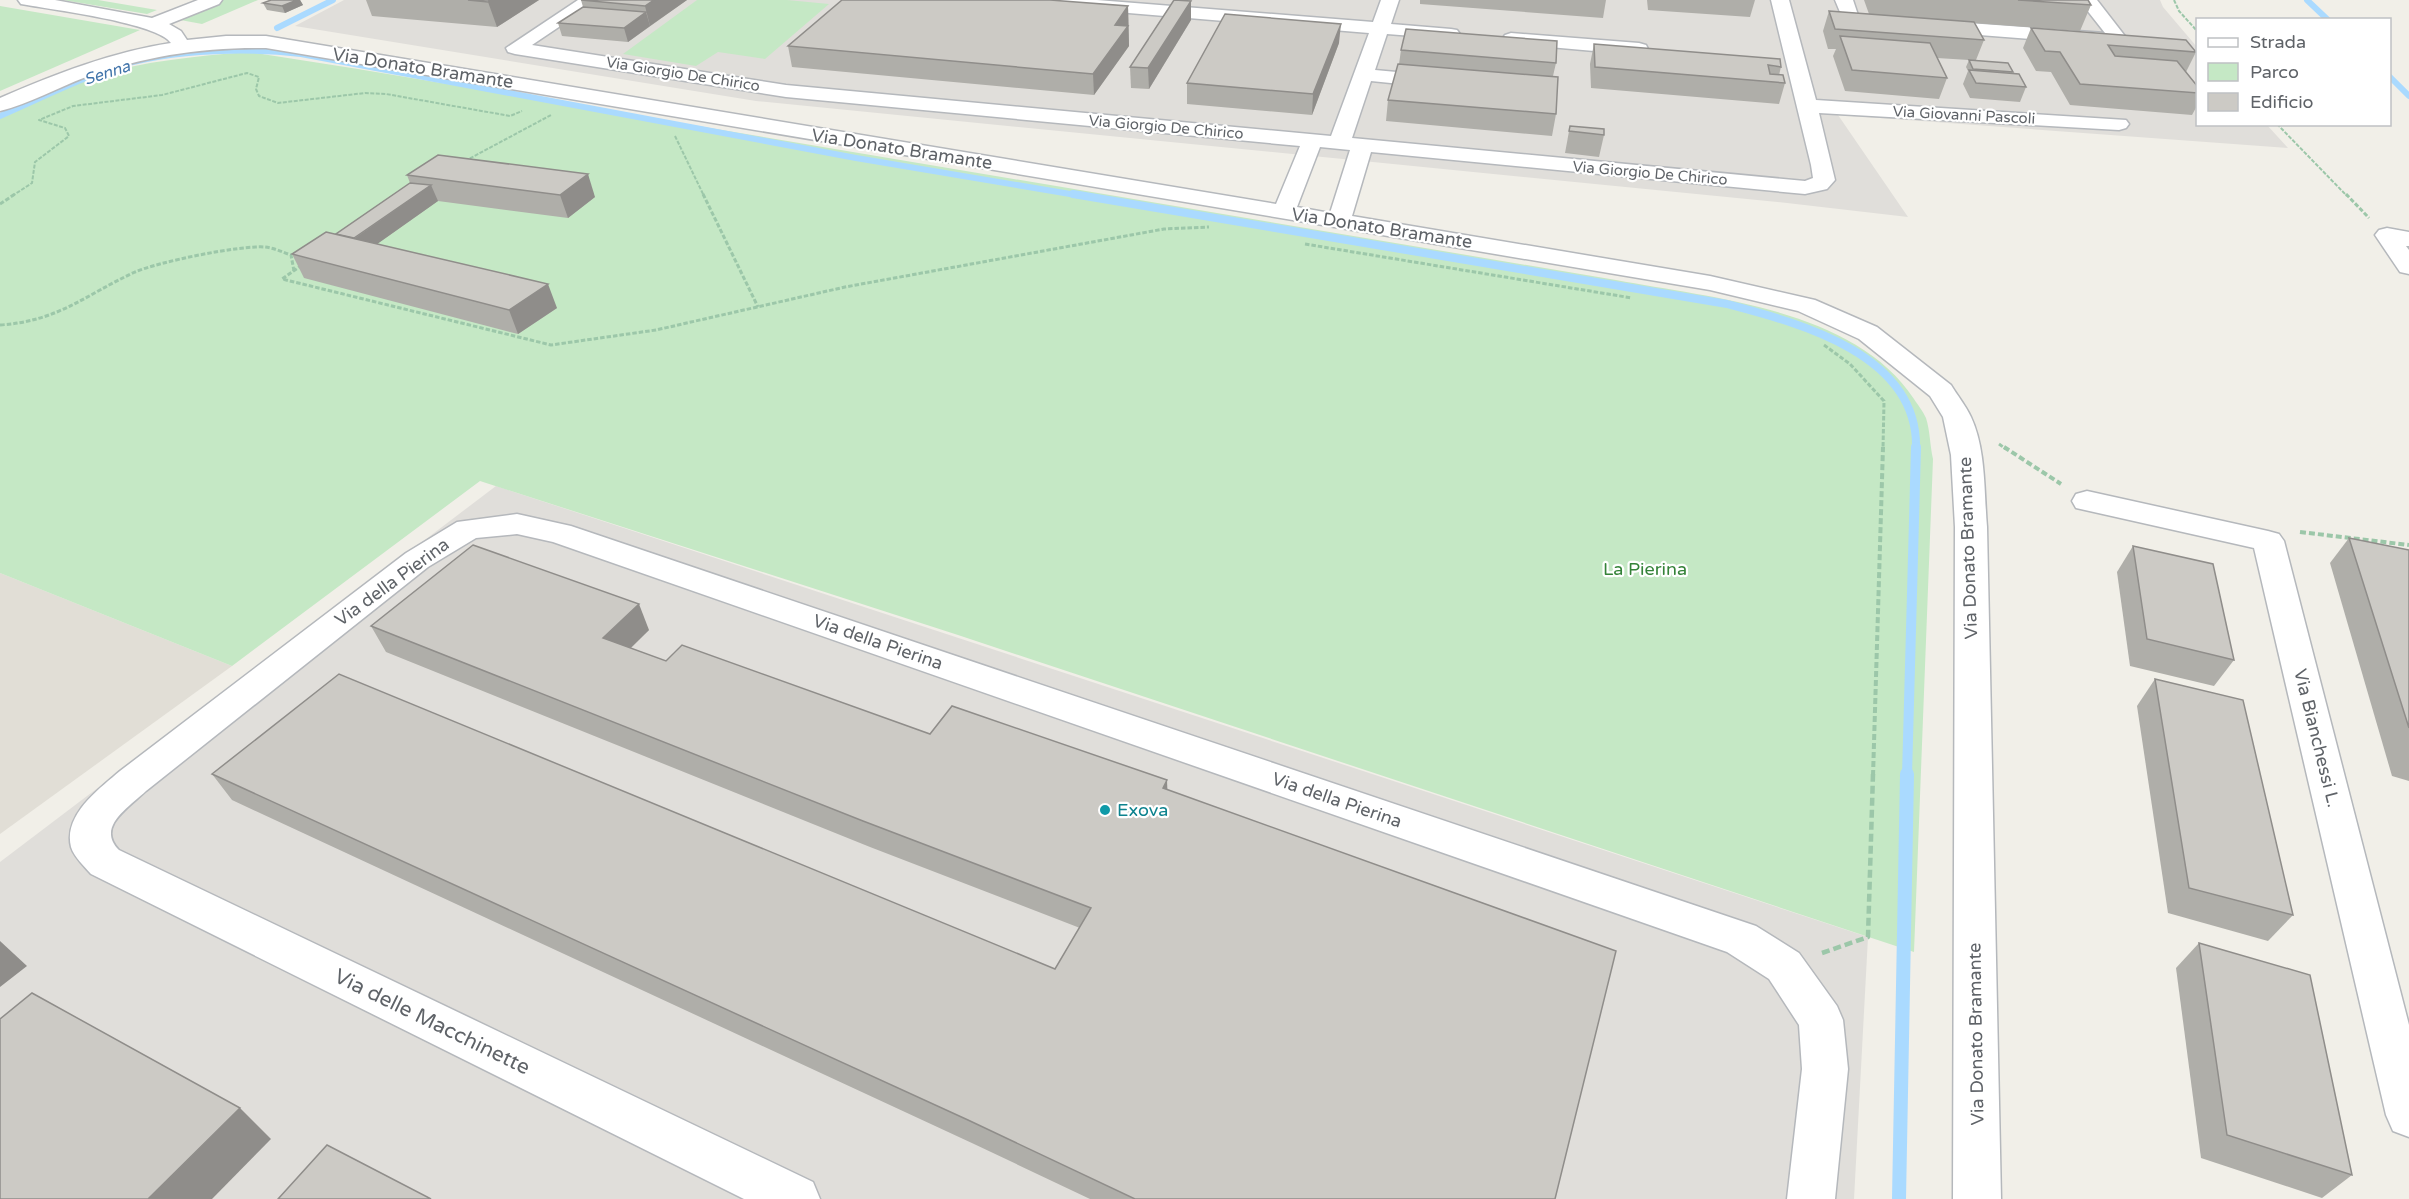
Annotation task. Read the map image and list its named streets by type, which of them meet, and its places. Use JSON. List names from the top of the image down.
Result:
{
  "streets": {
    "street": [
      "Via Donato Bramante",
      "Via Giorgio De Chirico",
      "Via Giovanni Pascoli",
      "Via della Pierina",
      "Via Bianchessi L.",
      "Via delle Macchinette"
    ]
  },
  "crossings": [
    ["Via Giorgio De Chirico", "Via Giovanni Pascoli"],
    ["Via della Pierina", "Via delle Macchinette"]
  ],
  "water": ["Senna"],
  "parks": ["La Pierina"],
  "places": ["Exova"],
  "legend": ["Strada", "Parco", "Edificio"]
}
